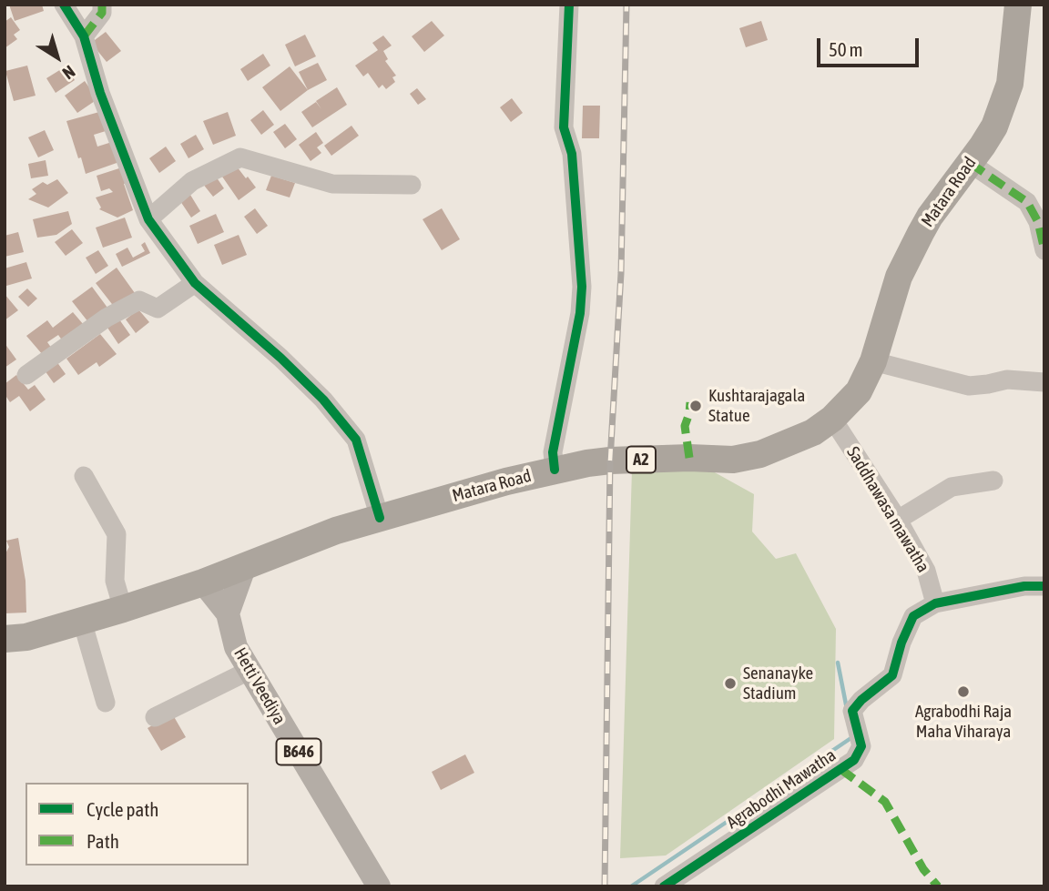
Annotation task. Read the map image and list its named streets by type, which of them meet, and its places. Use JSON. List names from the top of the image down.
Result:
{
  "streets": {
    "highway": ["Matara Road", "A2"],
    "main road": ["Hetti Veediya", "B646"],
    "street": ["Saddhawasa mawatha", "Agrabodhi Mawatha"]
  },
  "crossings": [
    ["Matara Road", "Saddhawasa mawatha"],
    ["Matara Road", "Hetti Veediya"],
    ["Saddhawasa mawatha", "Agrabodhi Mawatha"]
  ],
  "places": ["Kushtarajagala Statue", "Senanayke Stadium", "Agrabodhi Raja Maha Viharaya"],
  "legend": ["Cycle path", "Path"],
  "scale_bar": "50 m",
  "north": "bottom right"
}
